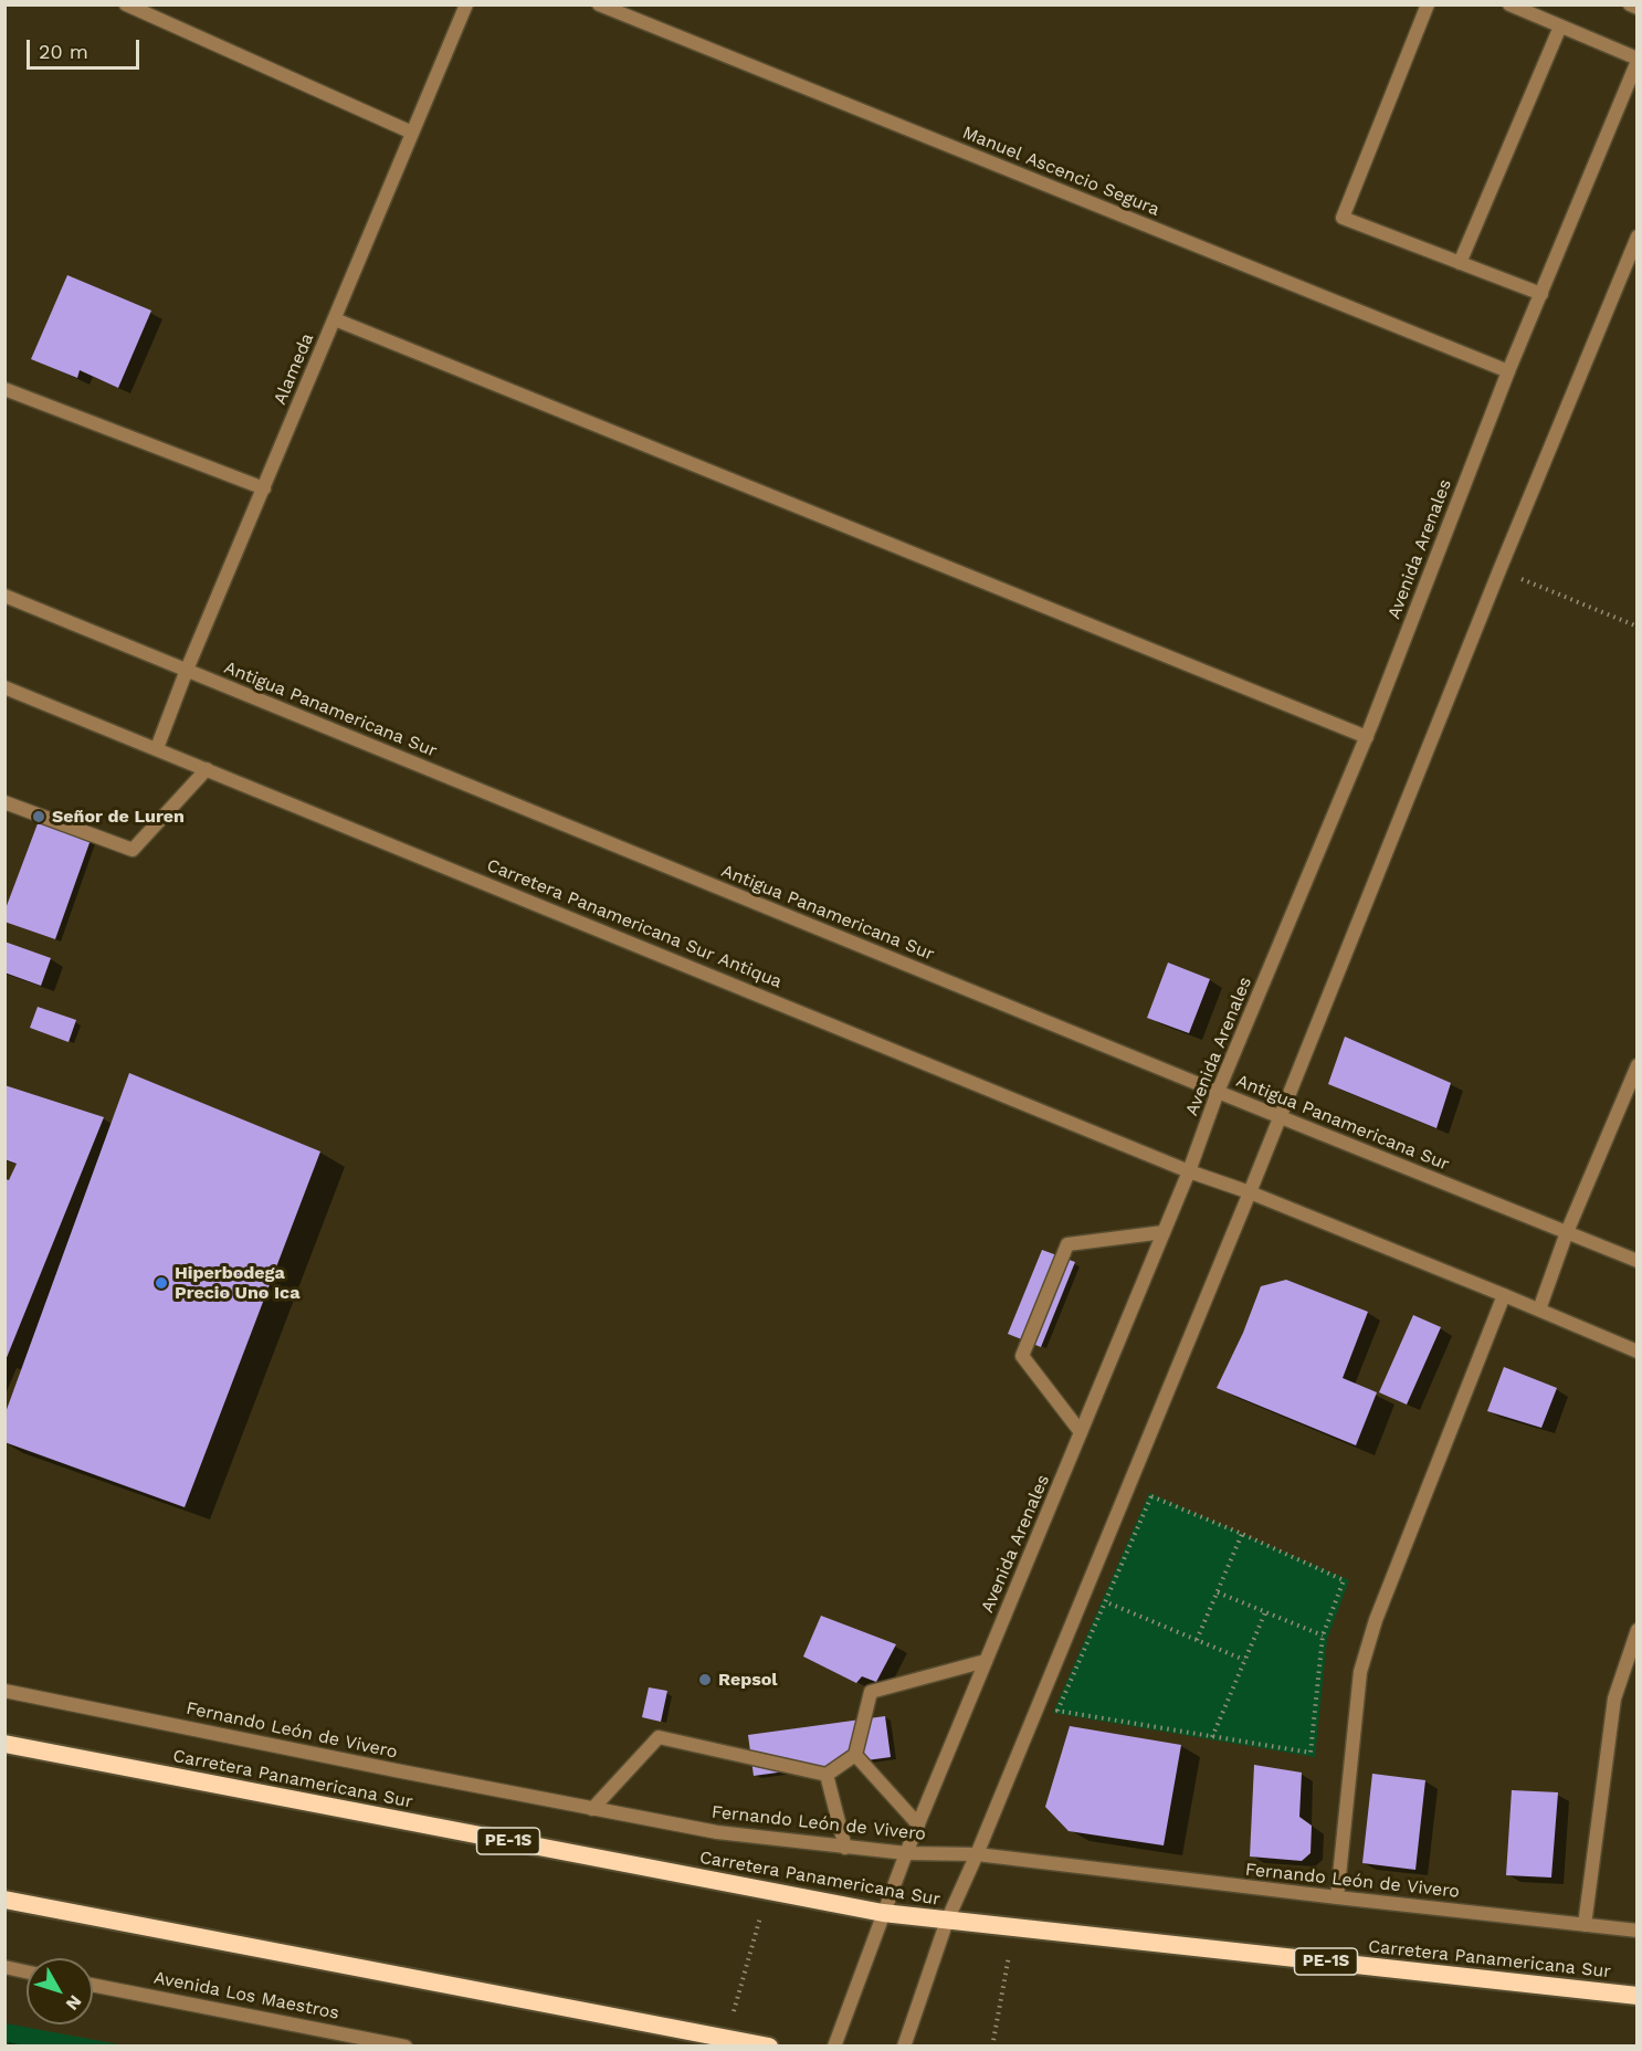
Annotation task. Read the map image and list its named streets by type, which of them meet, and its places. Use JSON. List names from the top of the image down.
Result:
{
  "streets": {
    "highway": ["Carretera Panamericana Sur", "PE-1S"],
    "street": [
      "Manuel Ascencio Segura",
      "Alameda",
      "Avenida Arenales",
      "Antigua Panamericana Sur",
      "Carretera Panamericana Sur Antiqua",
      "Fernando León de Vivero",
      "Avenida Los Maestros"
    ]
  },
  "crossings": [
    ["Manuel Ascencio Segura", "Avenida Arenales"],
    ["Alameda", "Antigua Panamericana Sur"],
    ["Alameda", "Carretera Panamericana Sur Antiqua"],
    ["Avenida Arenales", "Antigua Panamericana Sur"],
    ["Avenida Arenales", "Carretera Panamericana Sur Antiqua"],
    ["Avenida Arenales", "Fernando León de Vivero"],
    ["Avenida Arenales", "Carretera Panamericana Sur"]
  ],
  "places": ["Señor de Luren", "Hiperbodega Precio Uno Ica", "Repsol"],
  "scale_bar": "20 m",
  "north": "bottom right"
}
